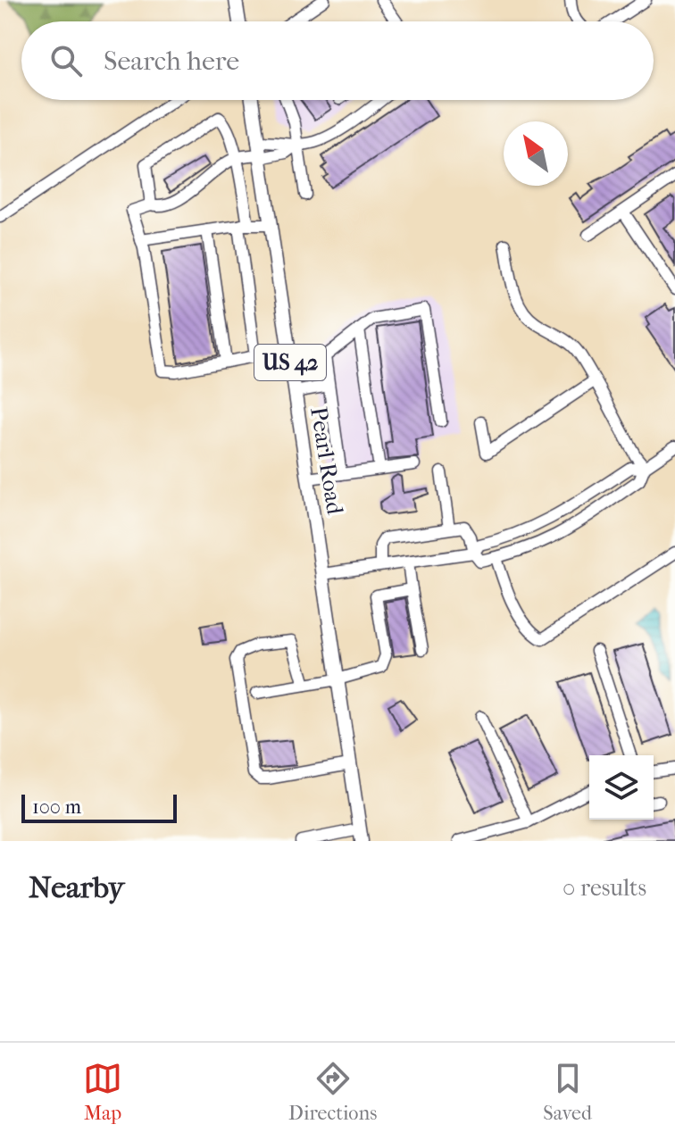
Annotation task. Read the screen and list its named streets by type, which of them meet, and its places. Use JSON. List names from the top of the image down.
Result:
{
  "streets": {
    "main road": ["US 42", "Pearl Road"]
  },
  "scale_bar": "100 m",
  "north": "top left",
  "page": {
    "search": "Search here",
    "scale": "100 m",
    "heading": ["Nearby", "0 results"],
    "nav": ["Map", "Directions", "Saved"]
  }
}
